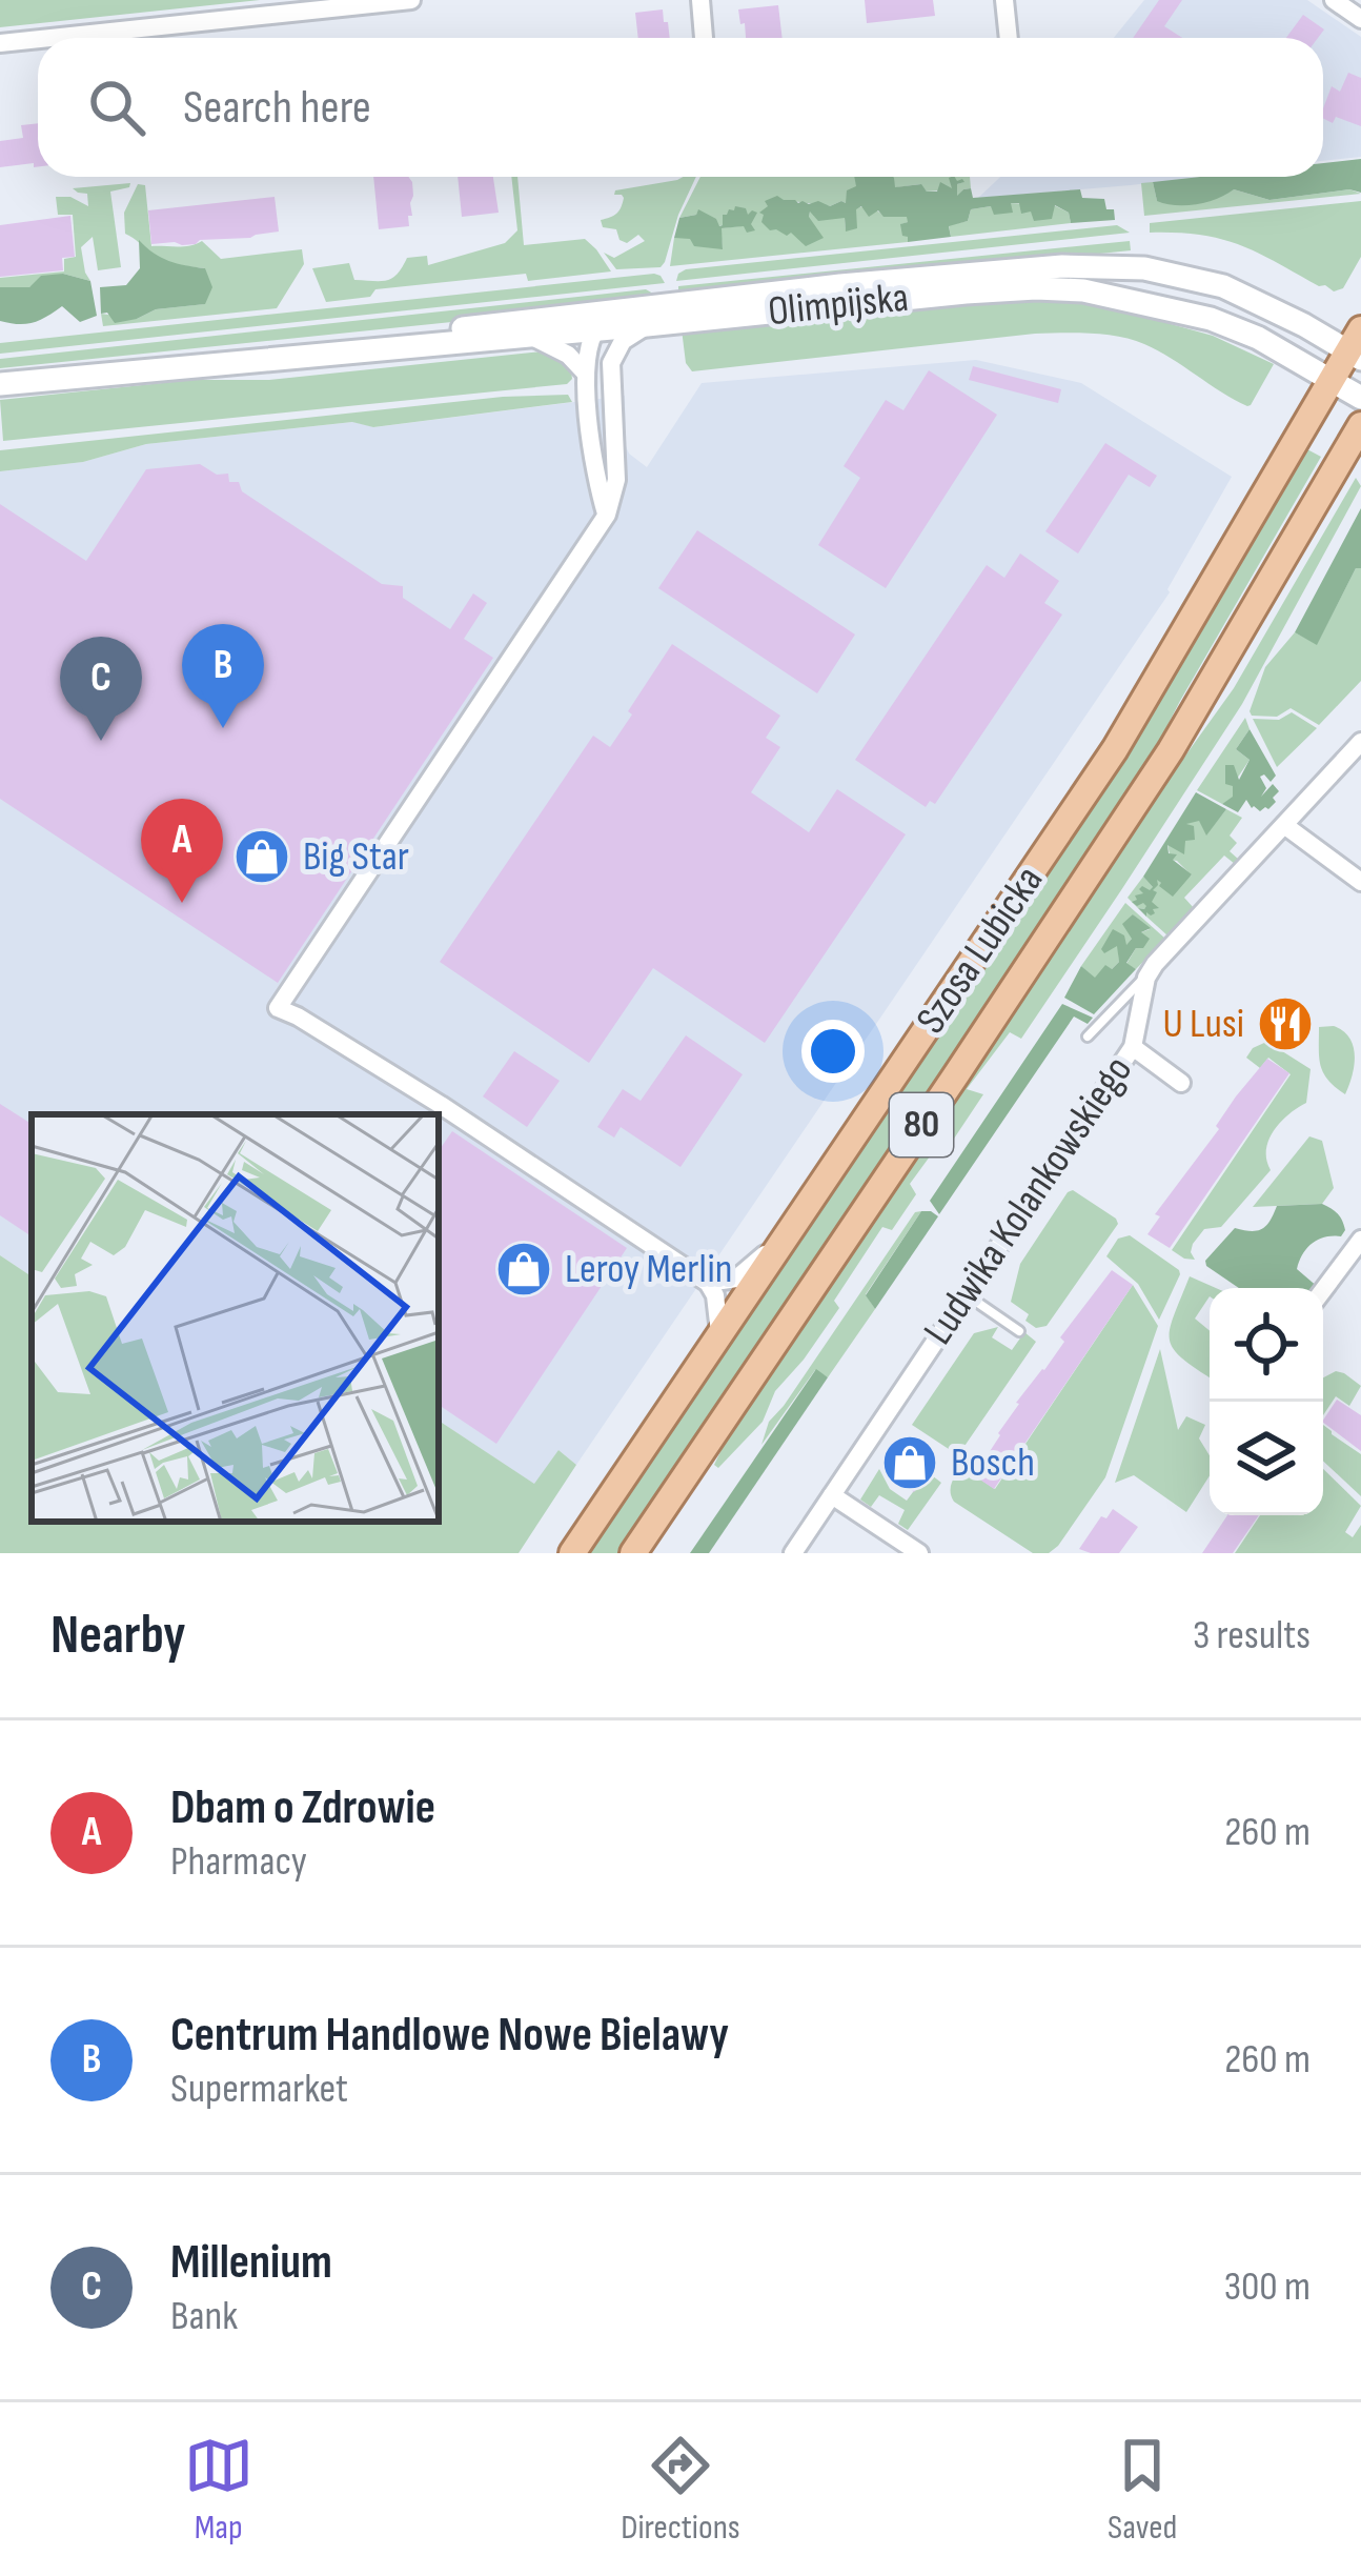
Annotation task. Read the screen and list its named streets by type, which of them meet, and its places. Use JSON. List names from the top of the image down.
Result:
{
  "streets": {
    "main road": ["Olimpijska", "Szosa Lubicka", "80"],
    "street": ["Ludwika Kolankowskiego"]
  },
  "crossings": [
    ["Olimpijska", "Szosa Lubicka"]
  ],
  "places": {
    "shop": ["Big Star", "Leroy Merlin", "Bosch"],
    "restaurant": ["U Lusi"]
  },
  "page": {
    "search": "Search here",
    "pins": ["B", "C", "A"],
    "heading": ["Nearby", "3 results"],
    "list": [
      {
        "mark": "A",
        "name": "Dbam o Zdrowie",
        "note": "Pharmacy",
        "value": "260 m"
      },
      {
        "mark": "B",
        "name": "Centrum Handlowe Nowe Bielawy",
        "note": "Supermarket",
        "value": "260 m"
      },
      {
        "mark": "C",
        "name": "Millenium",
        "note": "Bank",
        "value": "300 m"
      }
    ],
    "nav": ["Map", "Directions", "Saved"]
  }
}
